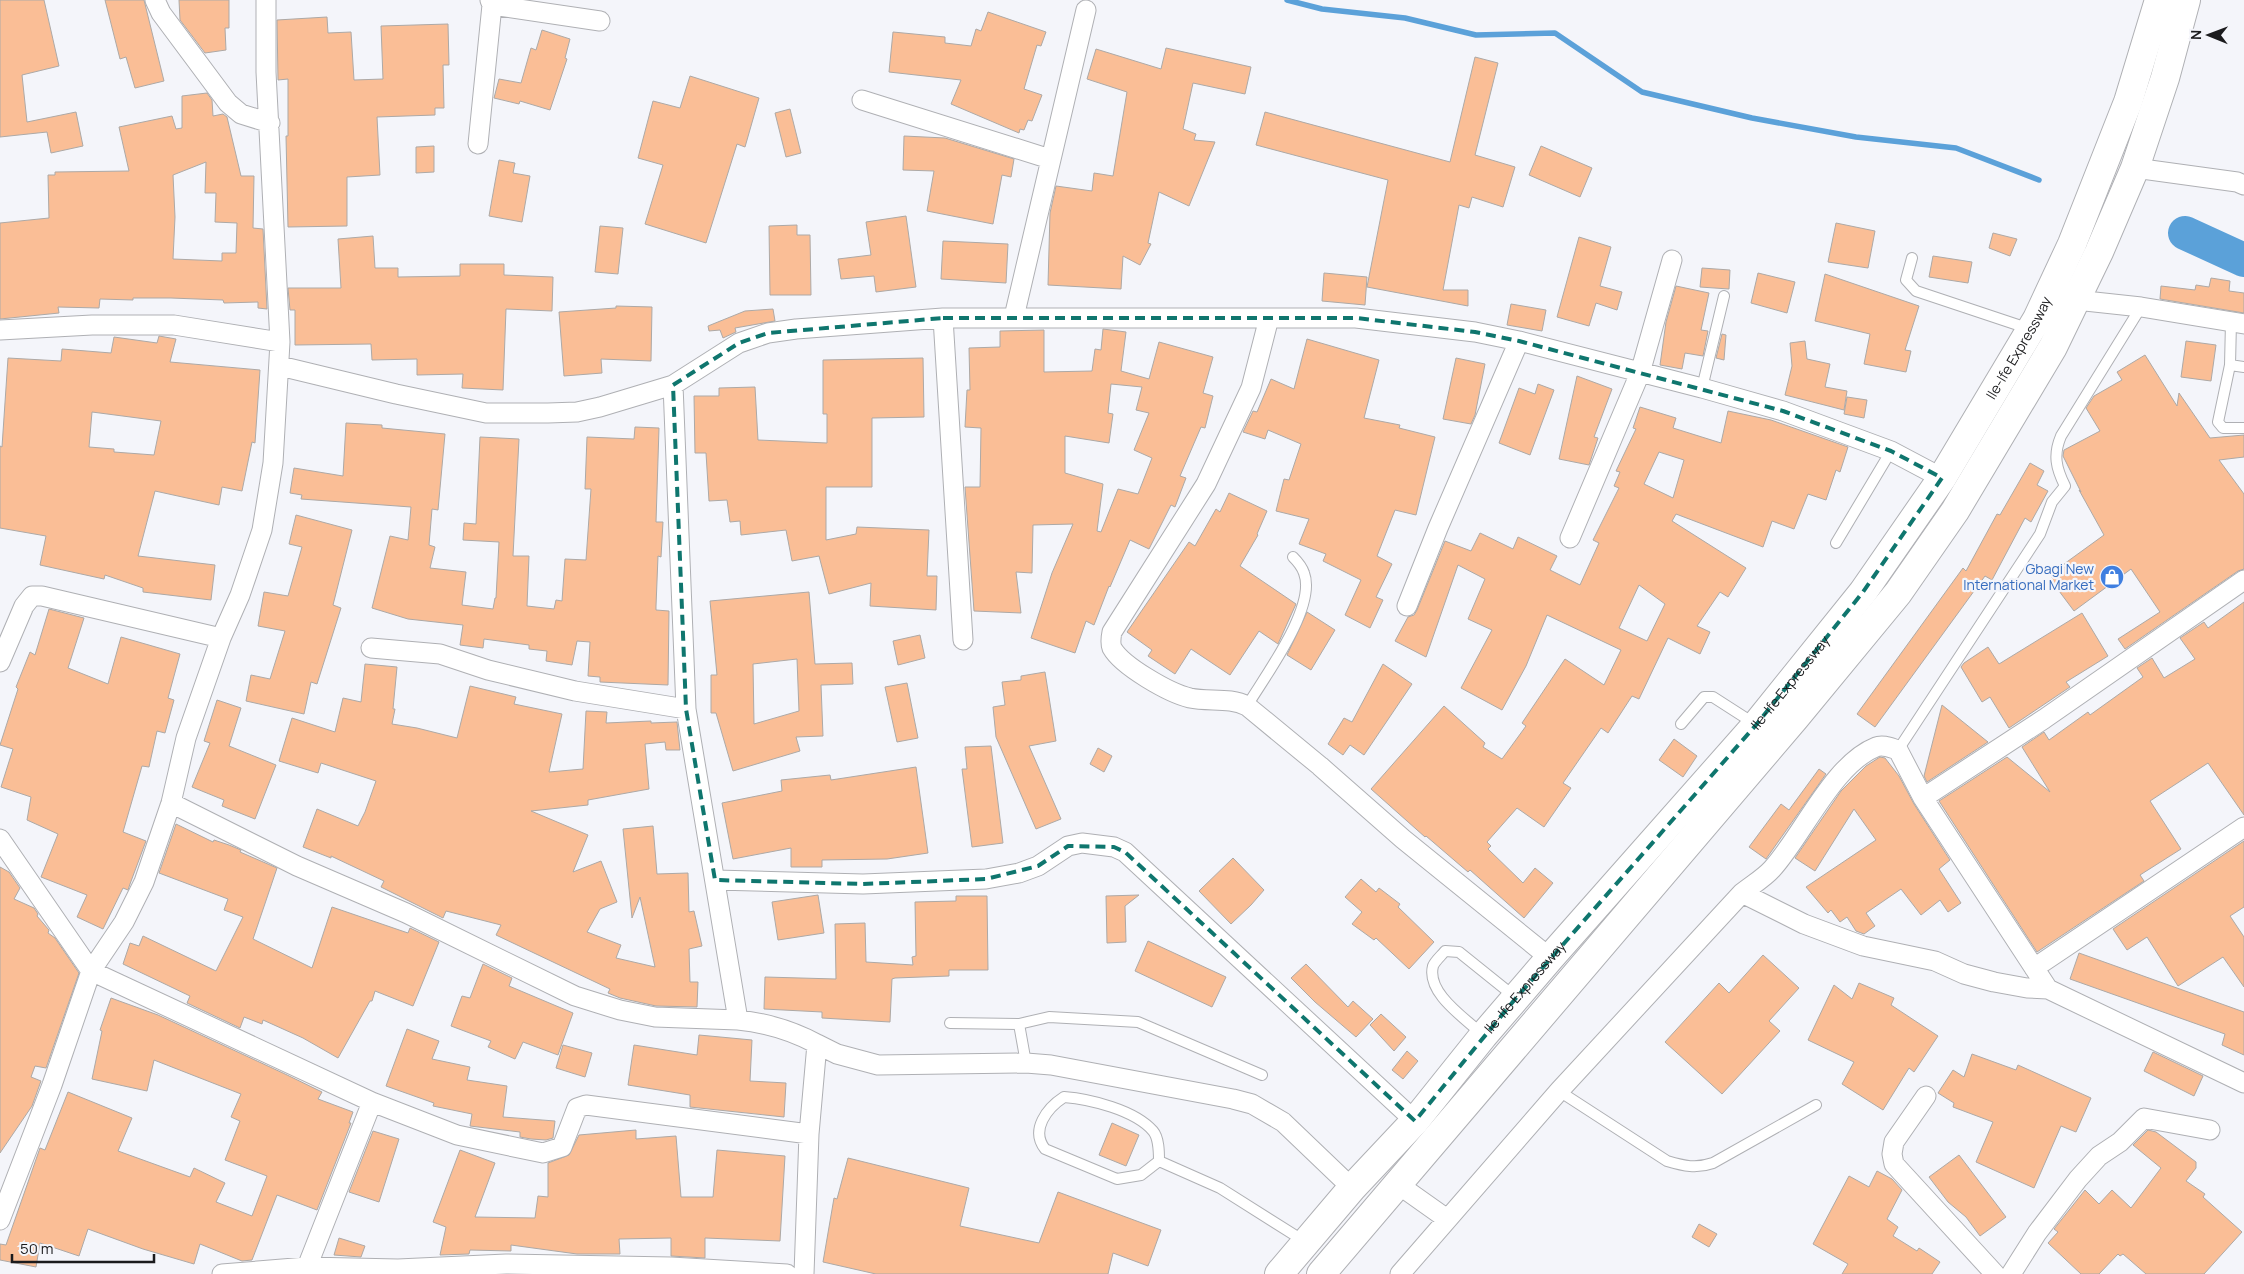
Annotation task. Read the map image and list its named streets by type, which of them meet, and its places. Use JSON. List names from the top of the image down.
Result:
{
  "streets": {
    "highway": ["Ile-Ife Expressway"]
  },
  "places": {
    "shop": ["Gbagi New International Market"]
  },
  "scale_bar": "50 m",
  "north": "left"
}
